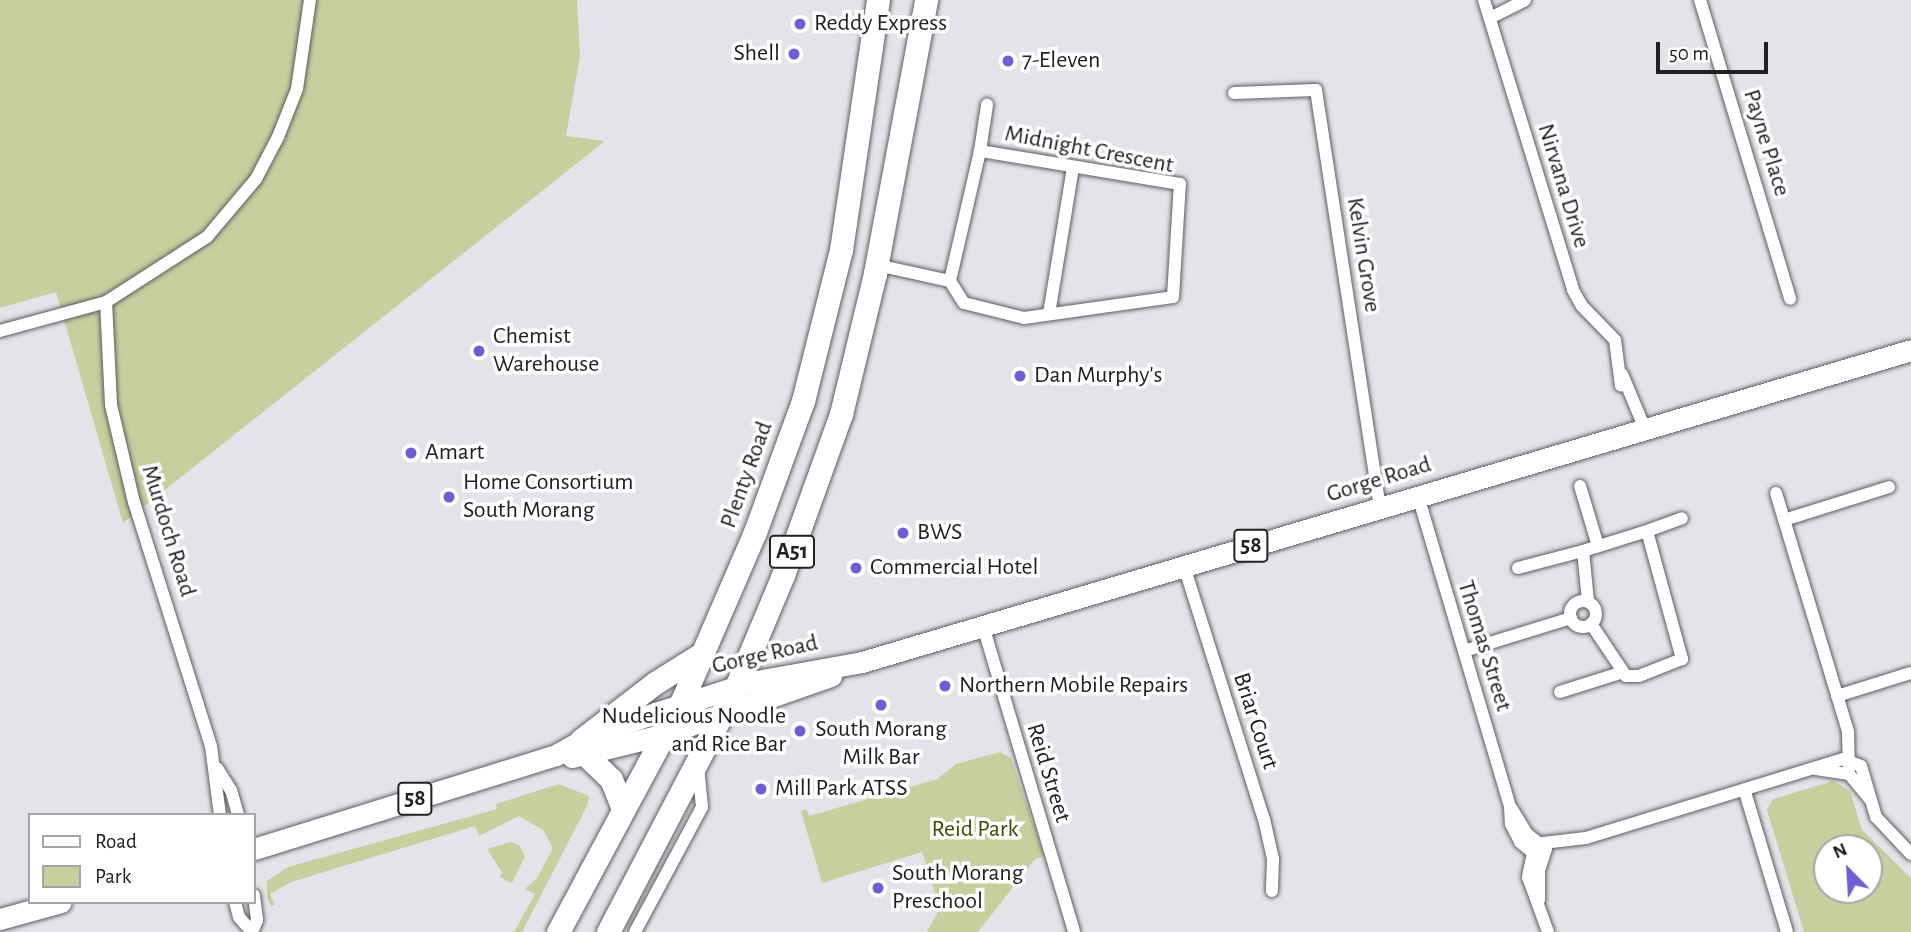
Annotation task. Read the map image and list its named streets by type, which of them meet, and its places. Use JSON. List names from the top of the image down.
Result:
{
  "streets": {
    "highway": ["Plenty Road", "A51"],
    "main road": ["Gorge Road", "58"],
    "street": [
      "Payne Place",
      "Midnight Crescent",
      "Nirvana Drive",
      "Kelvin Grove",
      "Murdoch Road",
      "Thomas Street",
      "Briar Court",
      "Reid Street"
    ]
  },
  "crossings": [
    ["Nirvana Drive", "Gorge Road"],
    ["Kelvin Grove", "Gorge Road"],
    ["Plenty Road", "Gorge Road"],
    ["Plenty Road", "58"],
    ["Gorge Road", "58"],
    ["Gorge Road", "A51"],
    ["Gorge Road", "Thomas Street"],
    ["Gorge Road", "Briar Court"],
    ["Gorge Road", "Reid Street"],
    ["58", "A51"]
  ],
  "parks": ["Reid Park"],
  "places": [
    "Reddy Express",
    "Shell",
    "7-Eleven",
    "Chemist Warehouse",
    "Dan Murphy's",
    "Amart",
    "Home Consortium South Morang",
    "BWS",
    "Commercial Hotel",
    "Northern Mobile Repairs",
    "South Morang Milk Bar",
    "Nudelicious Noodle and Rice Bar",
    "Mill Park ATSS",
    "South Morang Preschool"
  ],
  "legend": ["Road", "Park"],
  "scale_bar": "50 m",
  "north": "top left"
}
